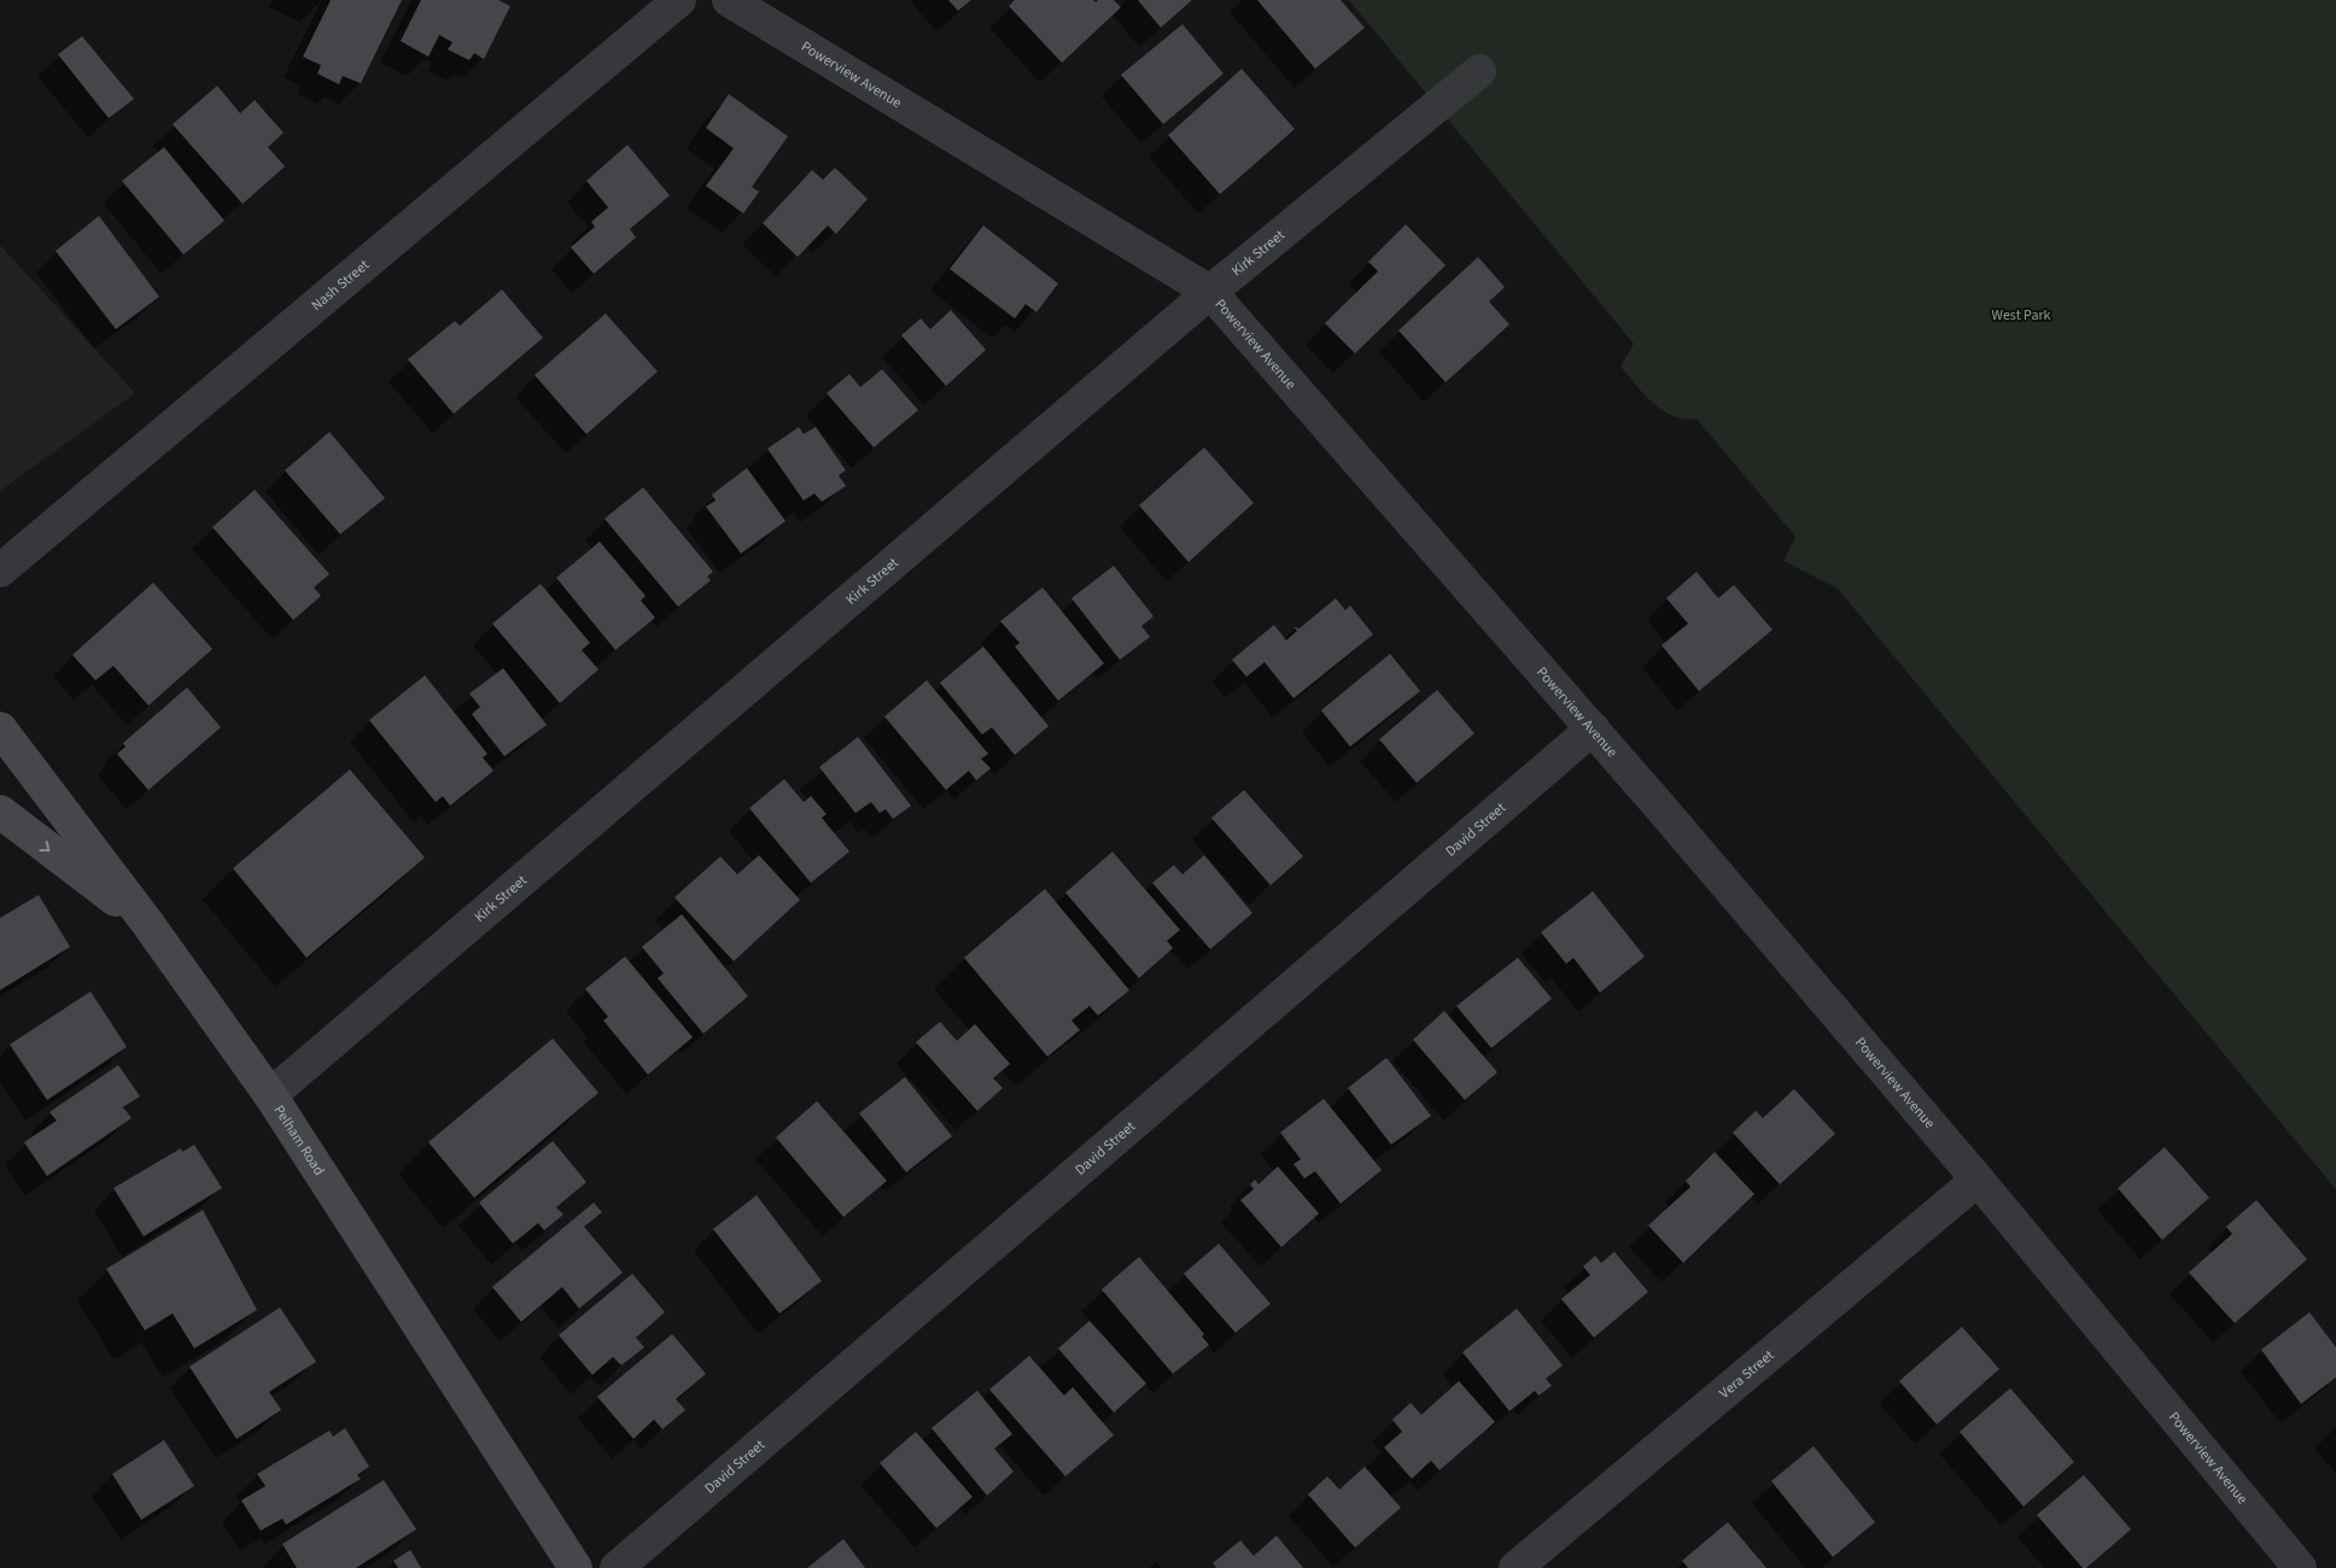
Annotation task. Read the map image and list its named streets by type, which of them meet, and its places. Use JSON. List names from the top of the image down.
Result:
{
  "streets": {
    "main road": ["Pelham Road"],
    "street": [
      "Powerview Avenue",
      "Kirk Street",
      "Nash Street",
      "David Street",
      "Vera Street"
    ]
  },
  "crossings": [
    ["Powerview Avenue", "Kirk Street"],
    ["Powerview Avenue", "David Street"],
    ["Powerview Avenue", "Vera Street"],
    ["Kirk Street", "Pelham Road"]
  ],
  "parks": ["West Park"]
}
